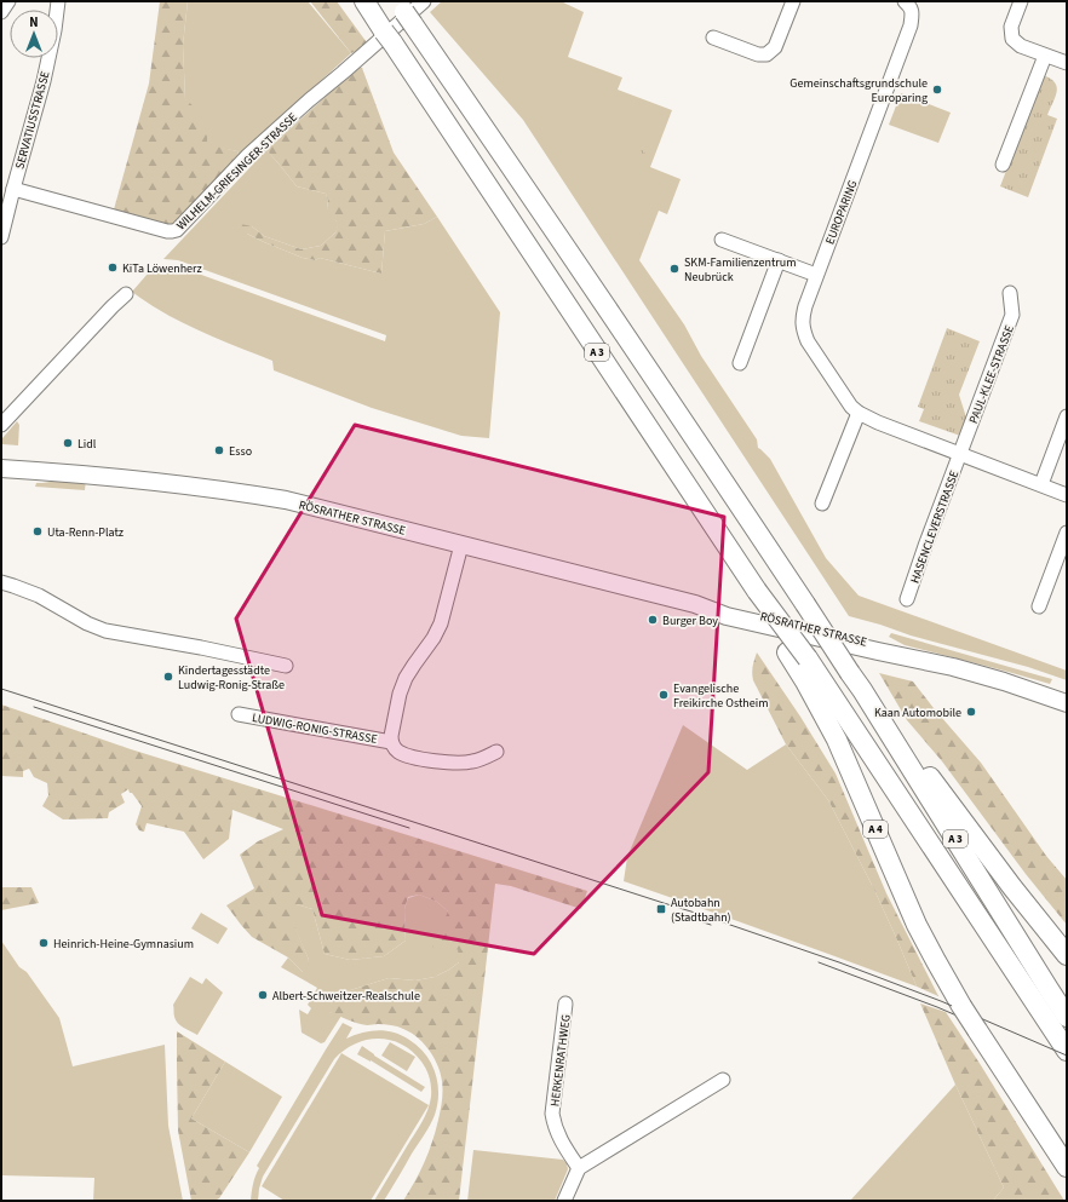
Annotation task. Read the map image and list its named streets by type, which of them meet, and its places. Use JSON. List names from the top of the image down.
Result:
{
  "streets": {
    "highway": ["A 3", "A 4"],
    "main road": ["RÖSRATHER STRASSE"],
    "street": [
      "SERVATIUSSTRASSE",
      "WILHELM-GRIESINGER-STRASSE",
      "EUROPARING",
      "PAUL-KLEE-STRASSE",
      "HASENCLEVERSTRASSE",
      "LUDWIG-RONIG-STRASSE",
      "HERKENRATHWEG"
    ]
  },
  "crossings": [
    ["SERVATIUSSTRASSE", "WILHELM-GRIESINGER-STRASSE"],
    ["EUROPARING", "PAUL-KLEE-STRASSE"],
    ["EUROPARING", "HASENCLEVERSTRASSE"],
    ["A 3", "A 4"],
    ["PAUL-KLEE-STRASSE", "HASENCLEVERSTRASSE"]
  ],
  "places": {
    "other": [
      "Gemeinschaftsgrundschule Europaring",
      "KiTa Löwenherz",
      "SKM-Familienzentrum Neubrück",
      "Lidl",
      "Esso",
      "Uta-Renn-Platz",
      "Burger Boy",
      "Kindertagesstädte Ludwig-Ronig-Straße",
      "Evangelische Freikirche Ostheim",
      "Kaan Automobile",
      "Heinrich-Heine-Gymnasium",
      "Albert-Schweitzer-Realschule"
    ],
    "transit": ["Autobahn (Stadtbahn)"]
  },
  "north": "top"
}
